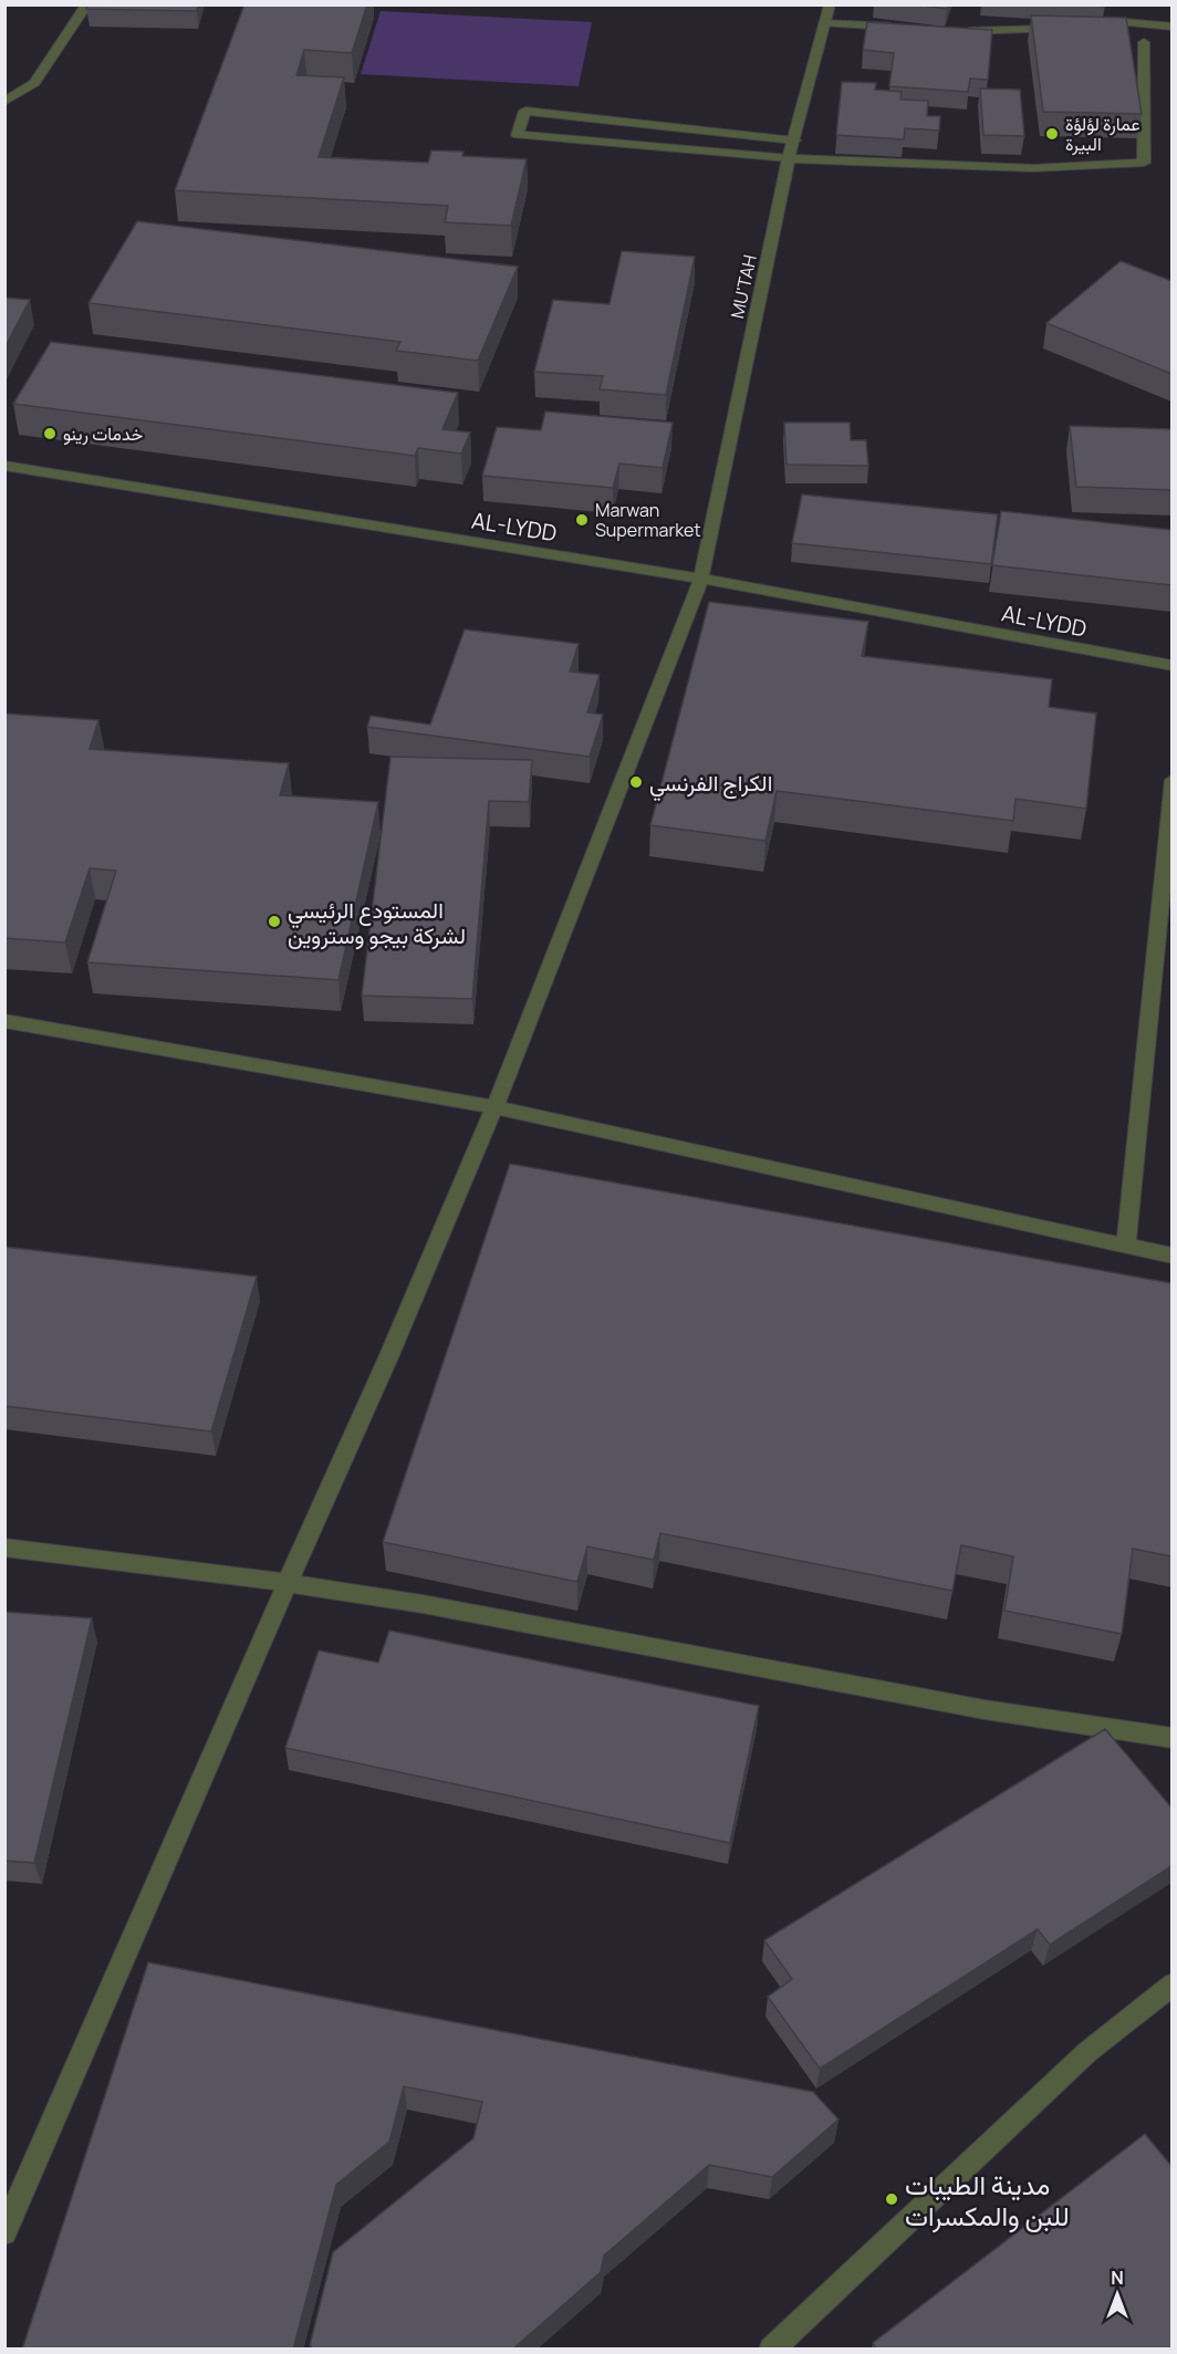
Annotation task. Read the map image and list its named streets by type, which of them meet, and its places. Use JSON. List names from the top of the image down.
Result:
{
  "streets": {
    "street": ["MU'TAH", "AL-LYDD"]
  },
  "crossings": [
    ["MU'TAH", "AL-LYDD"]
  ],
  "places": [
    "عمارة لؤلؤة البيرة",
    "خدمات رينو",
    "Marwan Supermarket",
    "الكراج الفرنسي",
    "المستودع الرئيسي لشركة بيجو وستروين",
    "مدينة الطيبات للبن والمكسرات"
  ],
  "north": "top"
}
